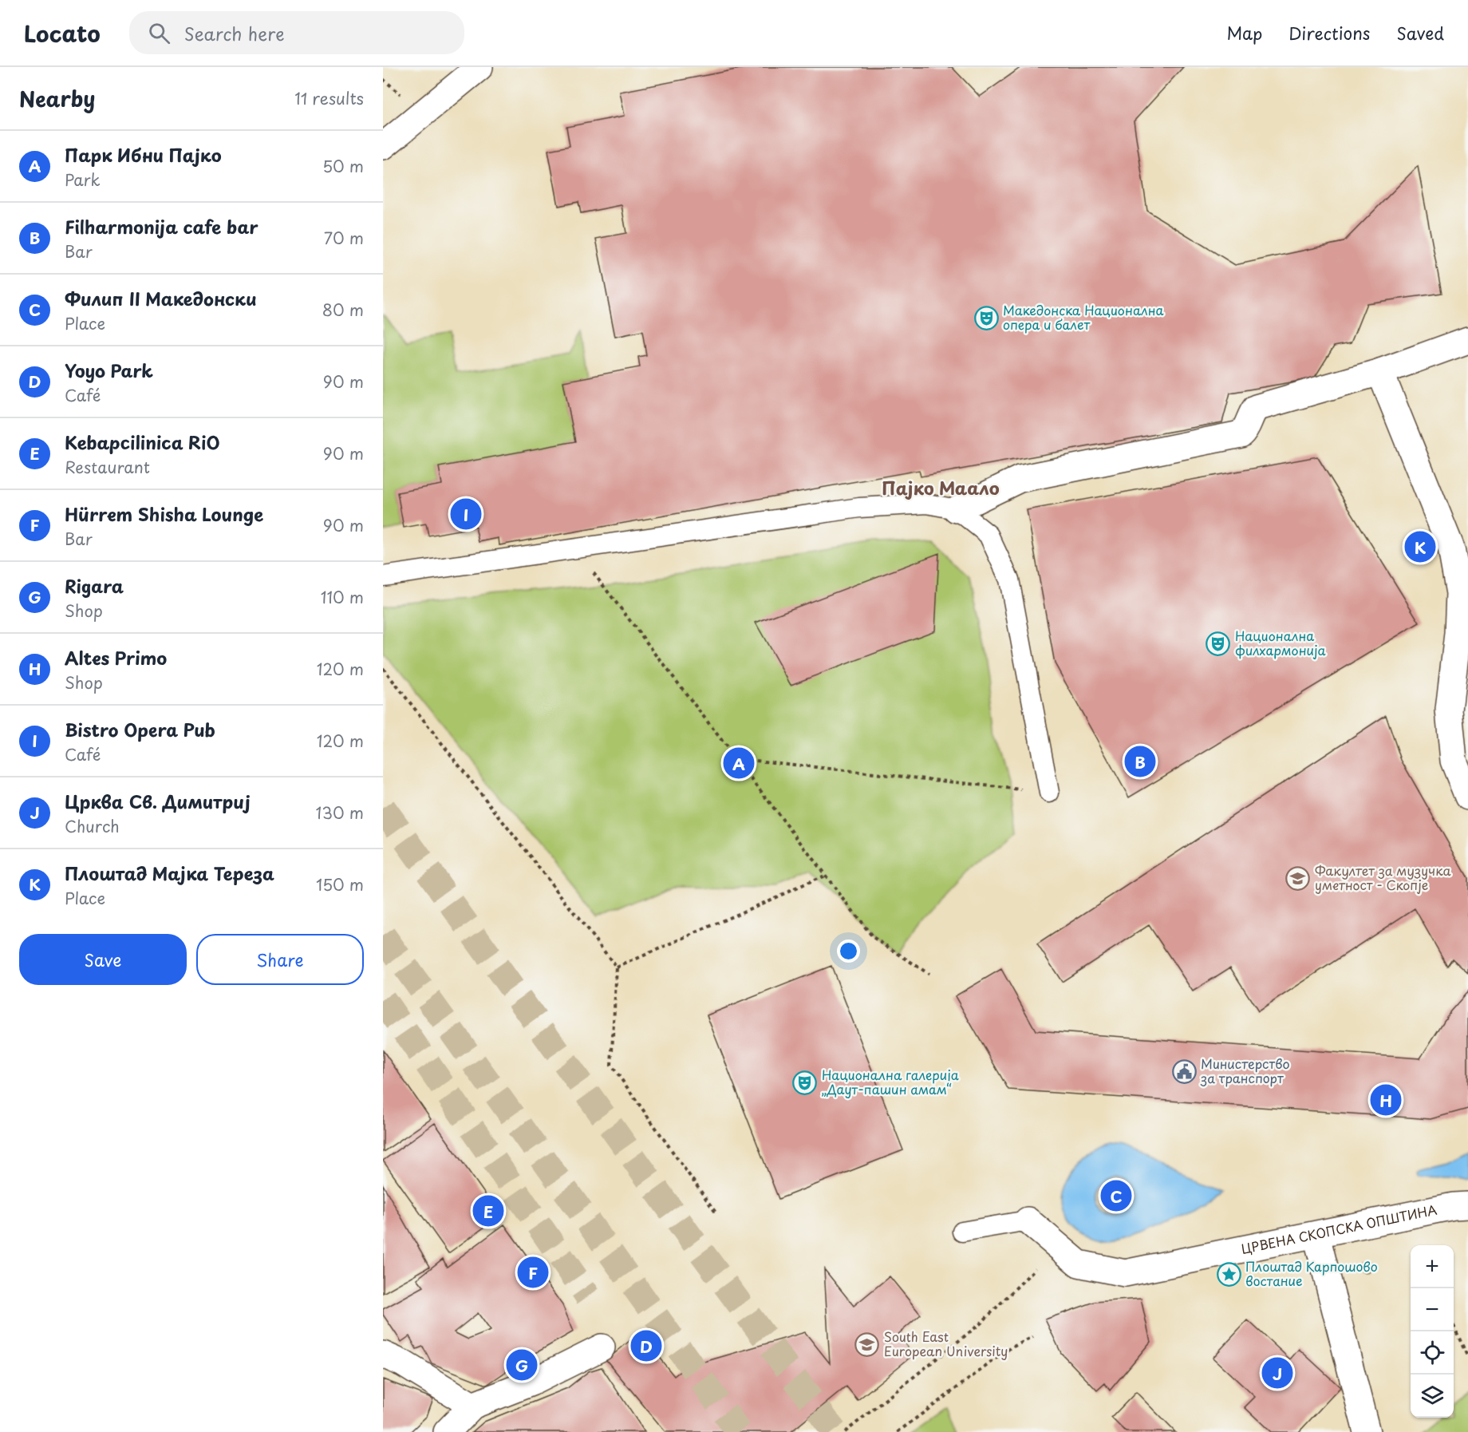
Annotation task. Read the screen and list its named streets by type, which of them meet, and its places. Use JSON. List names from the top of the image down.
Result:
{
  "streets": {
    "street": ["ЦРВЕНА СКОПСКА ОПШТИНА"]
  },
  "districts": ["Пајко Маало"],
  "places": {
    "theatre": ["Македонска Национална опера и балет", "Национална филхармонија", "Национална галерија „Даут-пашин амам“"],
    "school or university": ["Факултет за музучка уметност - Скопје", "South East European University"],
    "public building": ["Министерство за транспорт"],
    "place": ["Плоштад Карпошово востание"]
  },
  "page": {
    "header": "Locato",
    "search": "Search here",
    "nav": ["Map", "Directions", "Saved"],
    "heading": ["Nearby", "11 results"],
    "list": [
      {
        "mark": "A",
        "name": "Парк Ибни Пајко",
        "note": "Park",
        "value": "50 m"
      },
      {
        "mark": "B",
        "name": "Filharmonija cafe bar",
        "note": "Bar",
        "value": "70 m"
      },
      {
        "mark": "C",
        "name": "Филип II Македонски",
        "note": "Place",
        "value": "80 m"
      },
      {
        "mark": "D",
        "name": "Yoyo Park",
        "note": "Café",
        "value": "90 m"
      },
      {
        "mark": "E",
        "name": "Kebapcilinica RiO",
        "note": "Restaurant",
        "value": "90 m"
      },
      {
        "mark": "F",
        "name": "Hürrem Shisha Lounge",
        "note": "Bar",
        "value": "90 m"
      },
      {
        "mark": "G",
        "name": "Rigara",
        "note": "Shop",
        "value": "110 m"
      },
      {
        "mark": "H",
        "name": "Altes Primo",
        "note": "Shop",
        "value": "120 m"
      },
      {
        "mark": "I",
        "name": "Bistro Opera Pub",
        "note": "Café",
        "value": "120 m"
      },
      {
        "mark": "J",
        "name": "Црква Св. Димитриј",
        "note": "Church",
        "value": "130 m"
      },
      {
        "mark": "K",
        "name": "Плоштад Мајка Тереза",
        "note": "Place",
        "value": "150 m"
      }
    ],
    "pins": [
      "I",
      "K",
      "B",
      "A",
      "H",
      "C",
      "E",
      "F",
      "D",
      "G",
      "J"
    ],
    "buttons": ["Save", "Share"],
    "map_buttons": ["+", "−"]
  }
}
